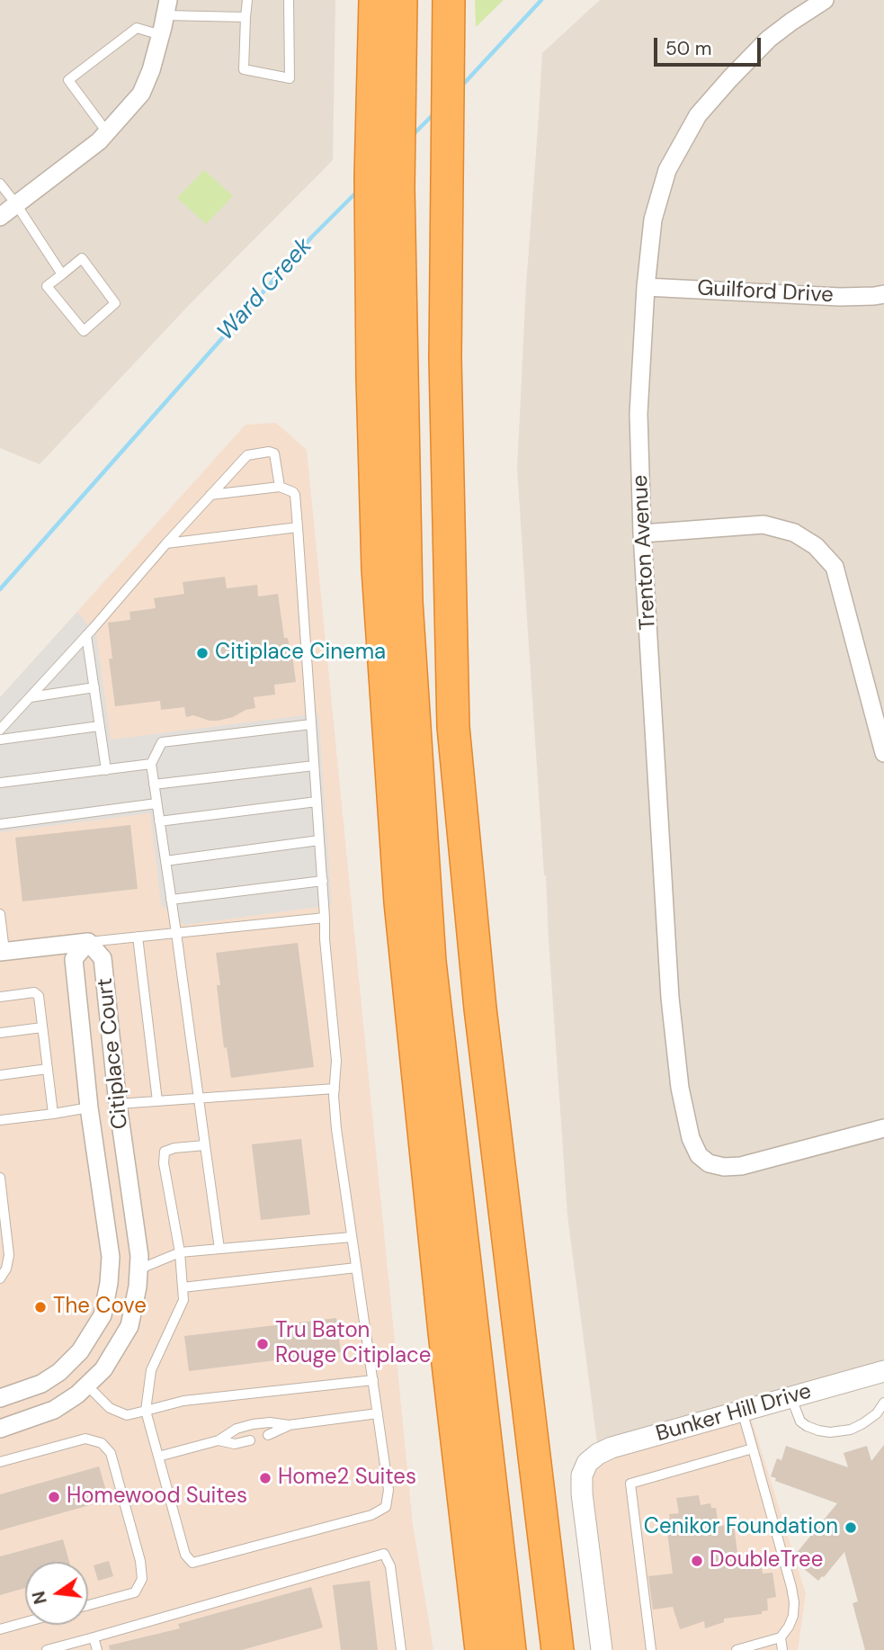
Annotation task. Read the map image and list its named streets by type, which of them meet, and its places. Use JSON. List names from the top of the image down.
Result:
{
  "streets": {
    "street": [
      "Guilford Drive",
      "Trenton Avenue",
      "Citiplace Court",
      "Bunker Hill Drive"
    ]
  },
  "crossings": [
    ["Guilford Drive", "Trenton Avenue"]
  ],
  "water": ["Ward Creek"],
  "places": [
    "Citiplace Cinema",
    "The Cove",
    "Tru Baton Rouge Citiplace",
    "Home2 Suites",
    "Homewood Suites",
    "Cenikor Foundation",
    "DoubleTree"
  ],
  "scale_bar": "50 m",
  "north": "left"
}
